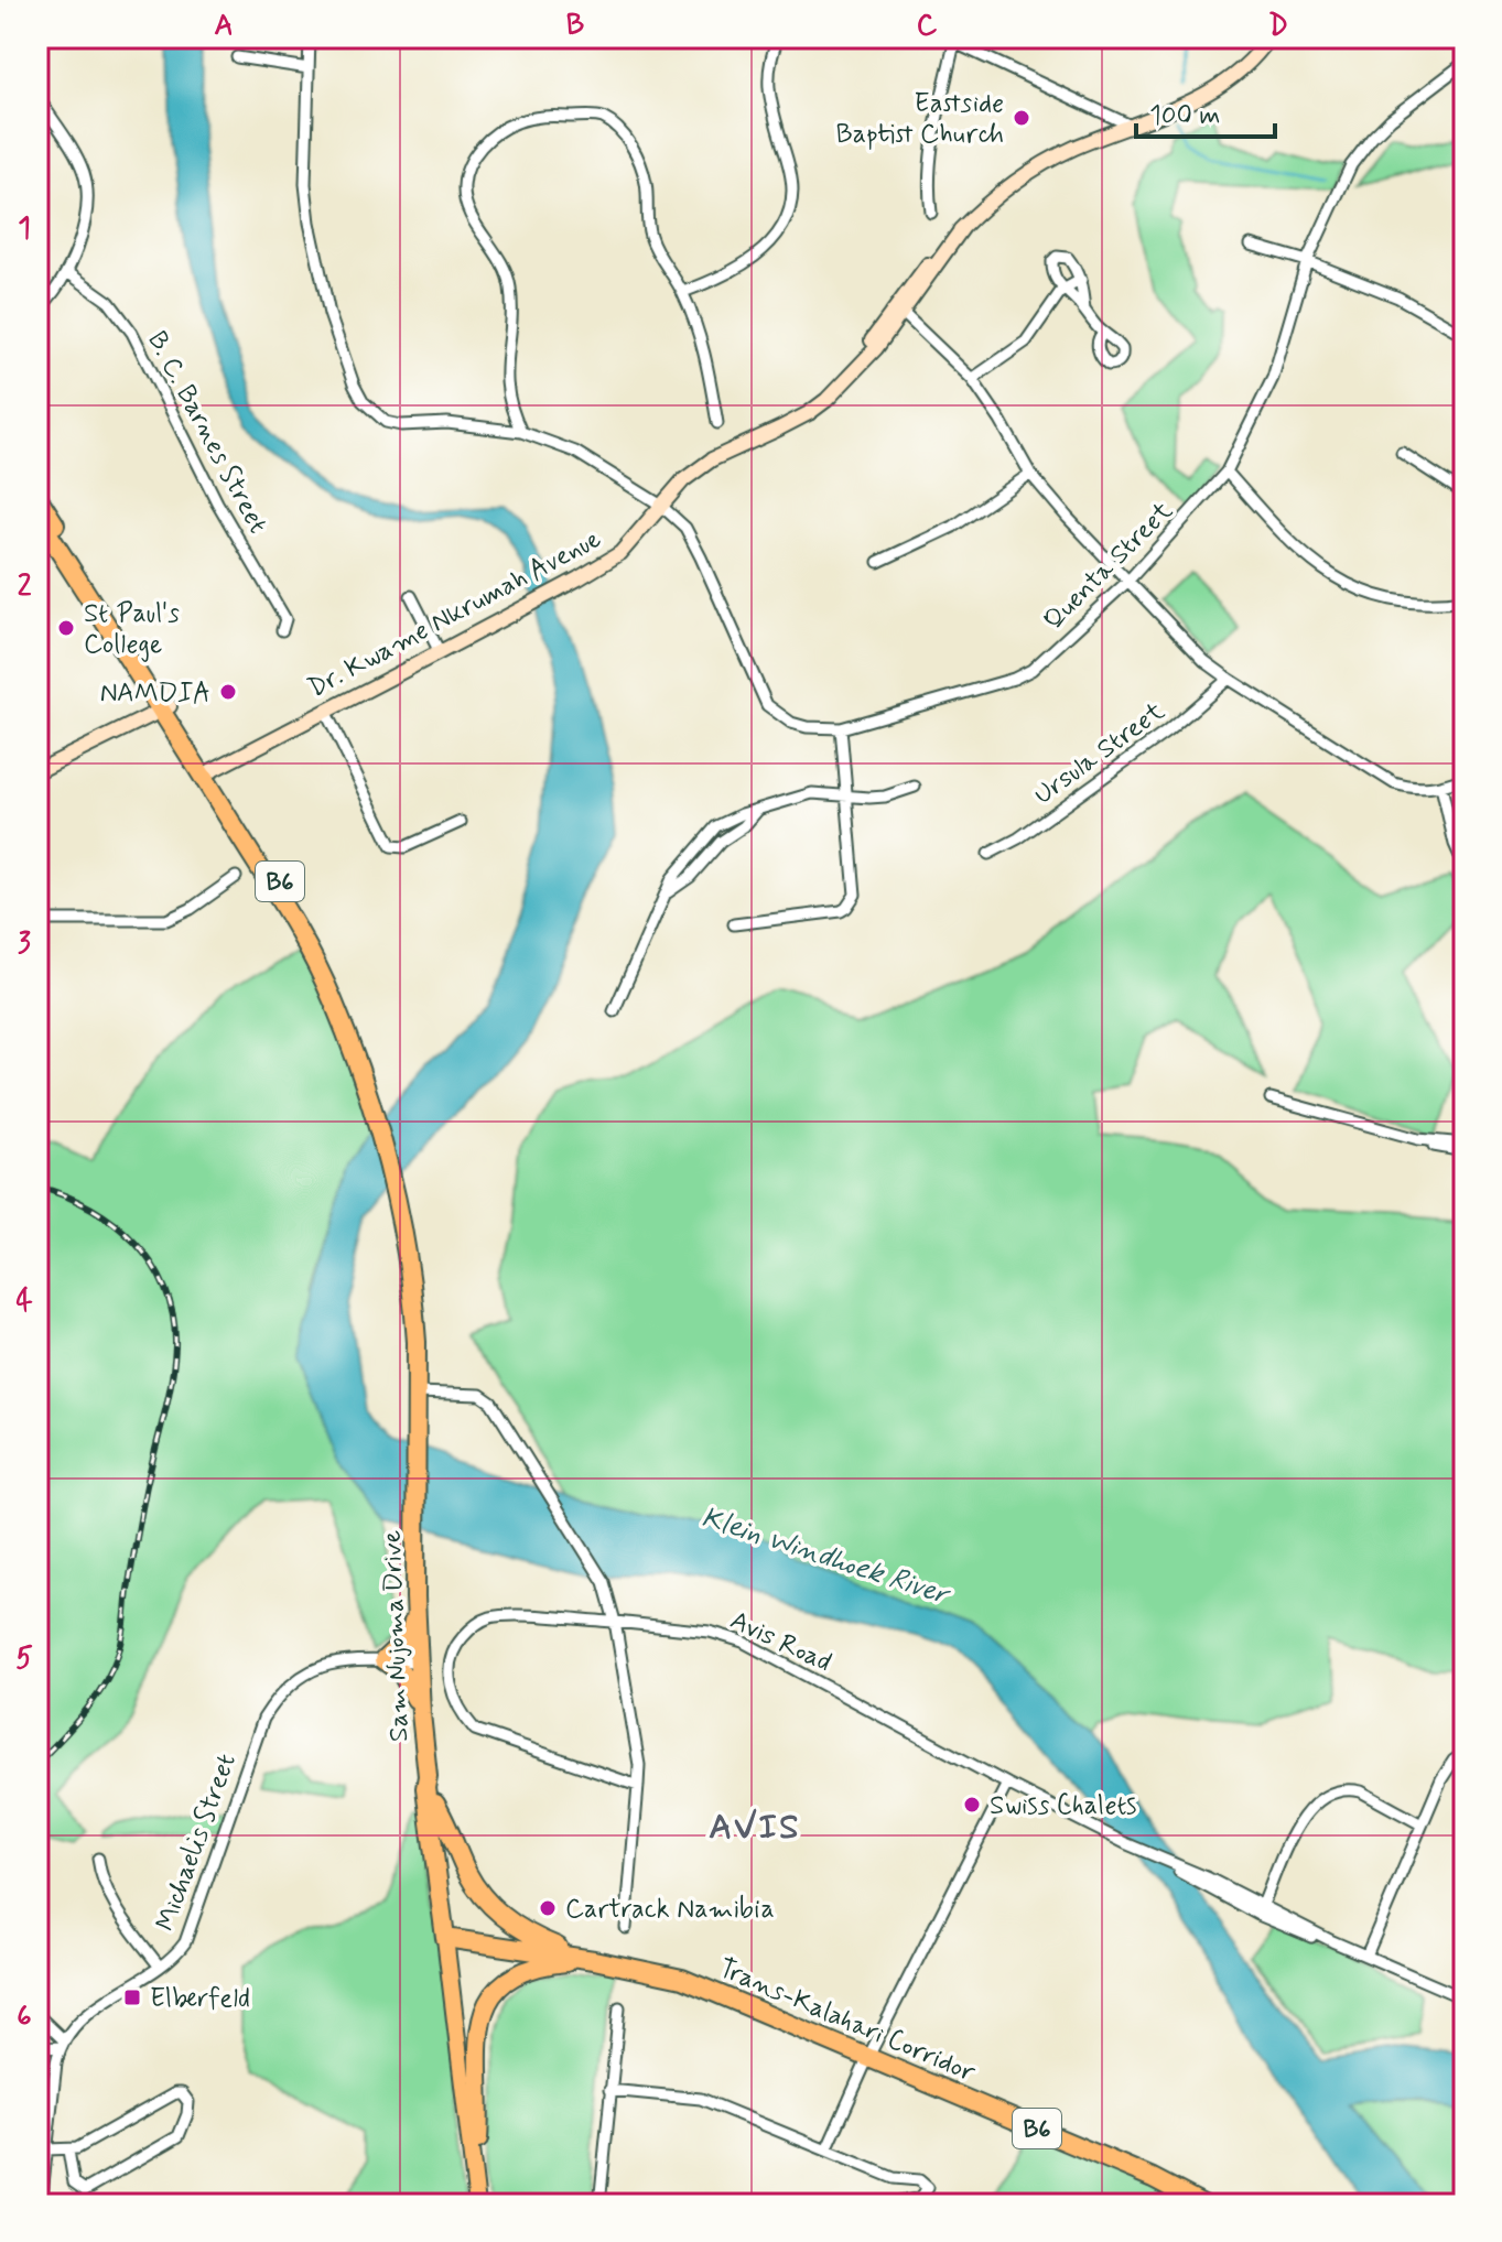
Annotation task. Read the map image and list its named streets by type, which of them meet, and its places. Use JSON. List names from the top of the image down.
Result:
{
  "streets": {
    "highway": ["B6", "Sam Nujoma Drive", "Trans-Kalahari Corridor"],
    "street": [
      "B. C. Barnes Street",
      "Quenta Street",
      "Dr. Kwame Nkrumah Avenue",
      "Ursula Street",
      "Avis Road",
      "Michaelis Street"
    ]
  },
  "crossings": [
    ["Quenta Street", "Dr. Kwame Nkrumah Avenue"],
    ["Dr. Kwame Nkrumah Avenue", "Sam Nujoma Drive"],
    ["B6", "Sam Nujoma Drive"],
    ["B6", "Trans-Kalahari Corridor"],
    ["Sam Nujoma Drive", "Michaelis Street"],
    ["Sam Nujoma Drive", "Trans-Kalahari Corridor"]
  ],
  "districts": ["AVIS"],
  "water": ["Klein Windhoek River"],
  "places": {
    "other": [
      "Eastside Baptist Church",
      "St Paul's College",
      "NAMDIA",
      "Swiss Chalets",
      "Cartrack Namibia"
    ],
    "transit": ["Elberfeld"]
  },
  "scale_bar": "100 m",
  "grid": {
    "columns": [
      "A",
      "B",
      "C",
      "D"
    ],
    "rows": [
      "1",
      "2",
      "3",
      "4",
      "5",
      "6"
    ]
  }
}
